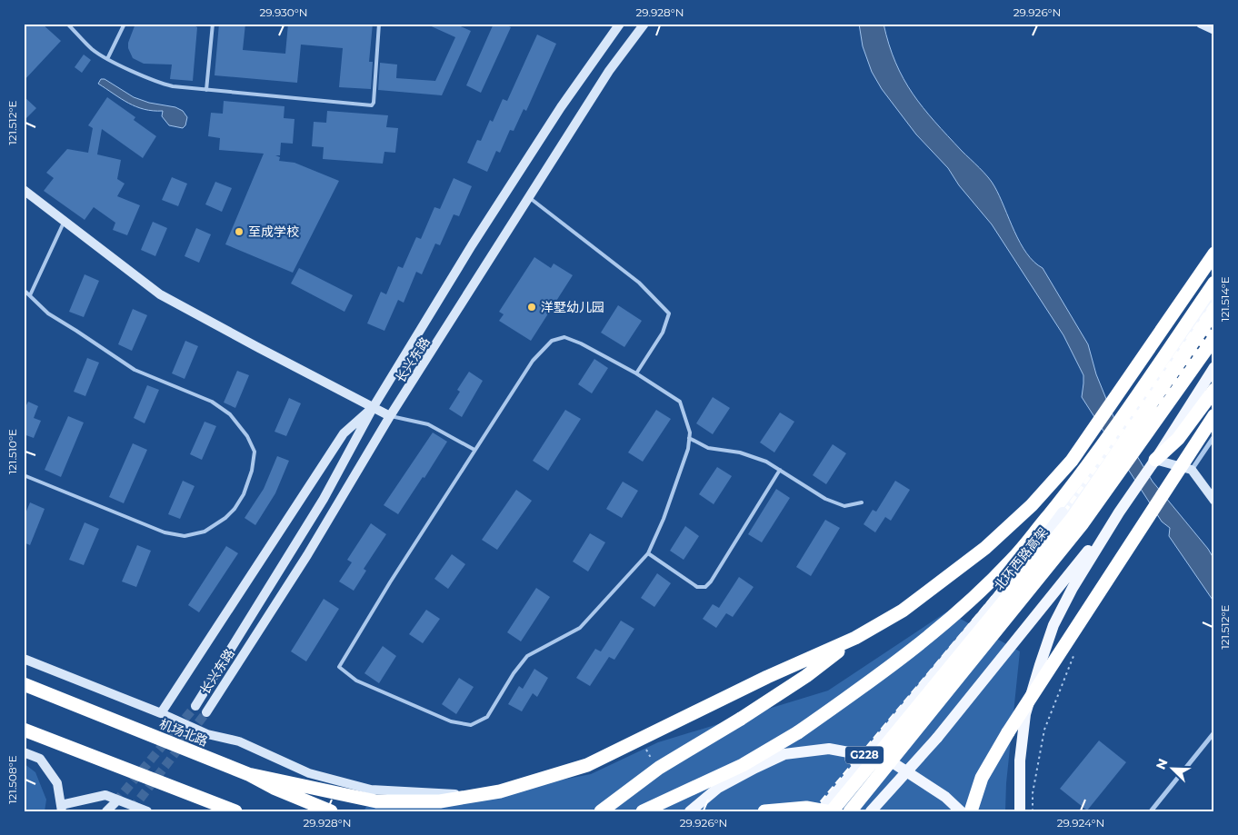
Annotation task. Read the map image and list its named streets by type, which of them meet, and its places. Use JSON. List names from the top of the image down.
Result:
{
  "streets": {
    "highway": ["北环西路高架", "机场北路"],
    "main road": ["长兴东路", "G228"]
  },
  "places": ["至成学校", "洋墅幼儿园"],
  "north": "top left",
  "coordinates": [
    "29.930°N",
    "29.928°N",
    "29.926°N",
    "121.512°E",
    "121.514°E",
    "121.510°E",
    "121.508°E",
    "29.924°N"
  ]
}
